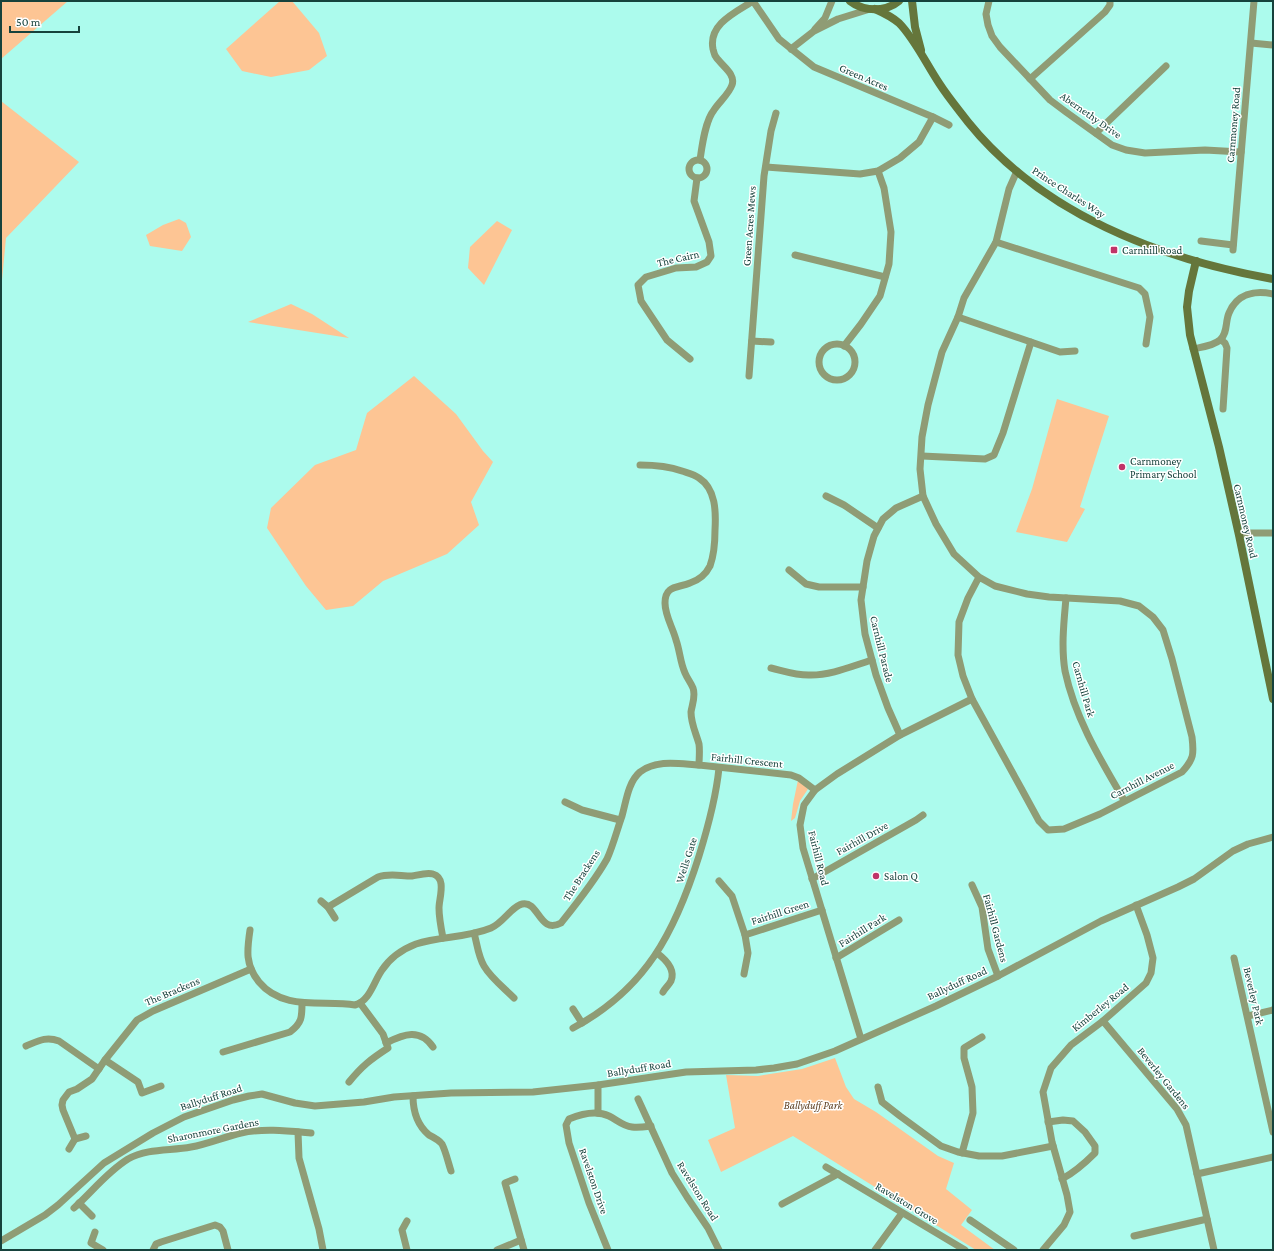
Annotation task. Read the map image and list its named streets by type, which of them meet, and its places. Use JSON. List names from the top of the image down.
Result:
{
  "streets": {
    "street": [
      "Green Acres",
      "Abernethy Drive",
      "Carnmoney Road",
      "Prince Charles Way",
      "Green Acres Mews",
      "The Cairn",
      "Carnhill Parade",
      "Carnhill Park",
      "Fairhill Crescent",
      "Carnhill Avenue",
      "Fairhill Drive",
      "Fairhill Road",
      "Wells Gate",
      "The Brackens",
      "Fairhill Green",
      "Fairhill Gardens",
      "Fairhill Park",
      "Ballyduff Road",
      "Beverley Park",
      "Kimberley Road",
      "Beverley Gardens",
      "Sharonmore Gardens",
      "Ravelston Drive",
      "Ravelston Road",
      "Ravelston Grove"
    ]
  },
  "crossings": [
    ["Abernethy Drive", "Carnmoney Road"],
    ["Carnmoney Road", "Prince Charles Way"],
    ["Carnhill Parade", "Fairhill Road"],
    ["Carnhill Park", "Carnhill Avenue"],
    ["Fairhill Crescent", "Fairhill Road"],
    ["Fairhill Crescent", "Wells Gate"],
    ["Fairhill Crescent", "The Brackens"],
    ["Carnhill Avenue", "Fairhill Road"],
    ["Fairhill Drive", "Fairhill Road"],
    ["Fairhill Road", "Fairhill Green"],
    ["Fairhill Road", "Fairhill Park"],
    ["Fairhill Road", "Ballyduff Road"],
    ["Fairhill Gardens", "Ballyduff Road"],
    ["Ballyduff Road", "Kimberley Road"],
    ["Kimberley Road", "Beverley Gardens"]
  ],
  "parks": ["Ballyduff Park"],
  "places": {
    "transit": ["Carnhill Road"],
    "other": ["Carnmoney Primary School", "Salon Q"]
  },
  "scale_bar": "50 m"
}
